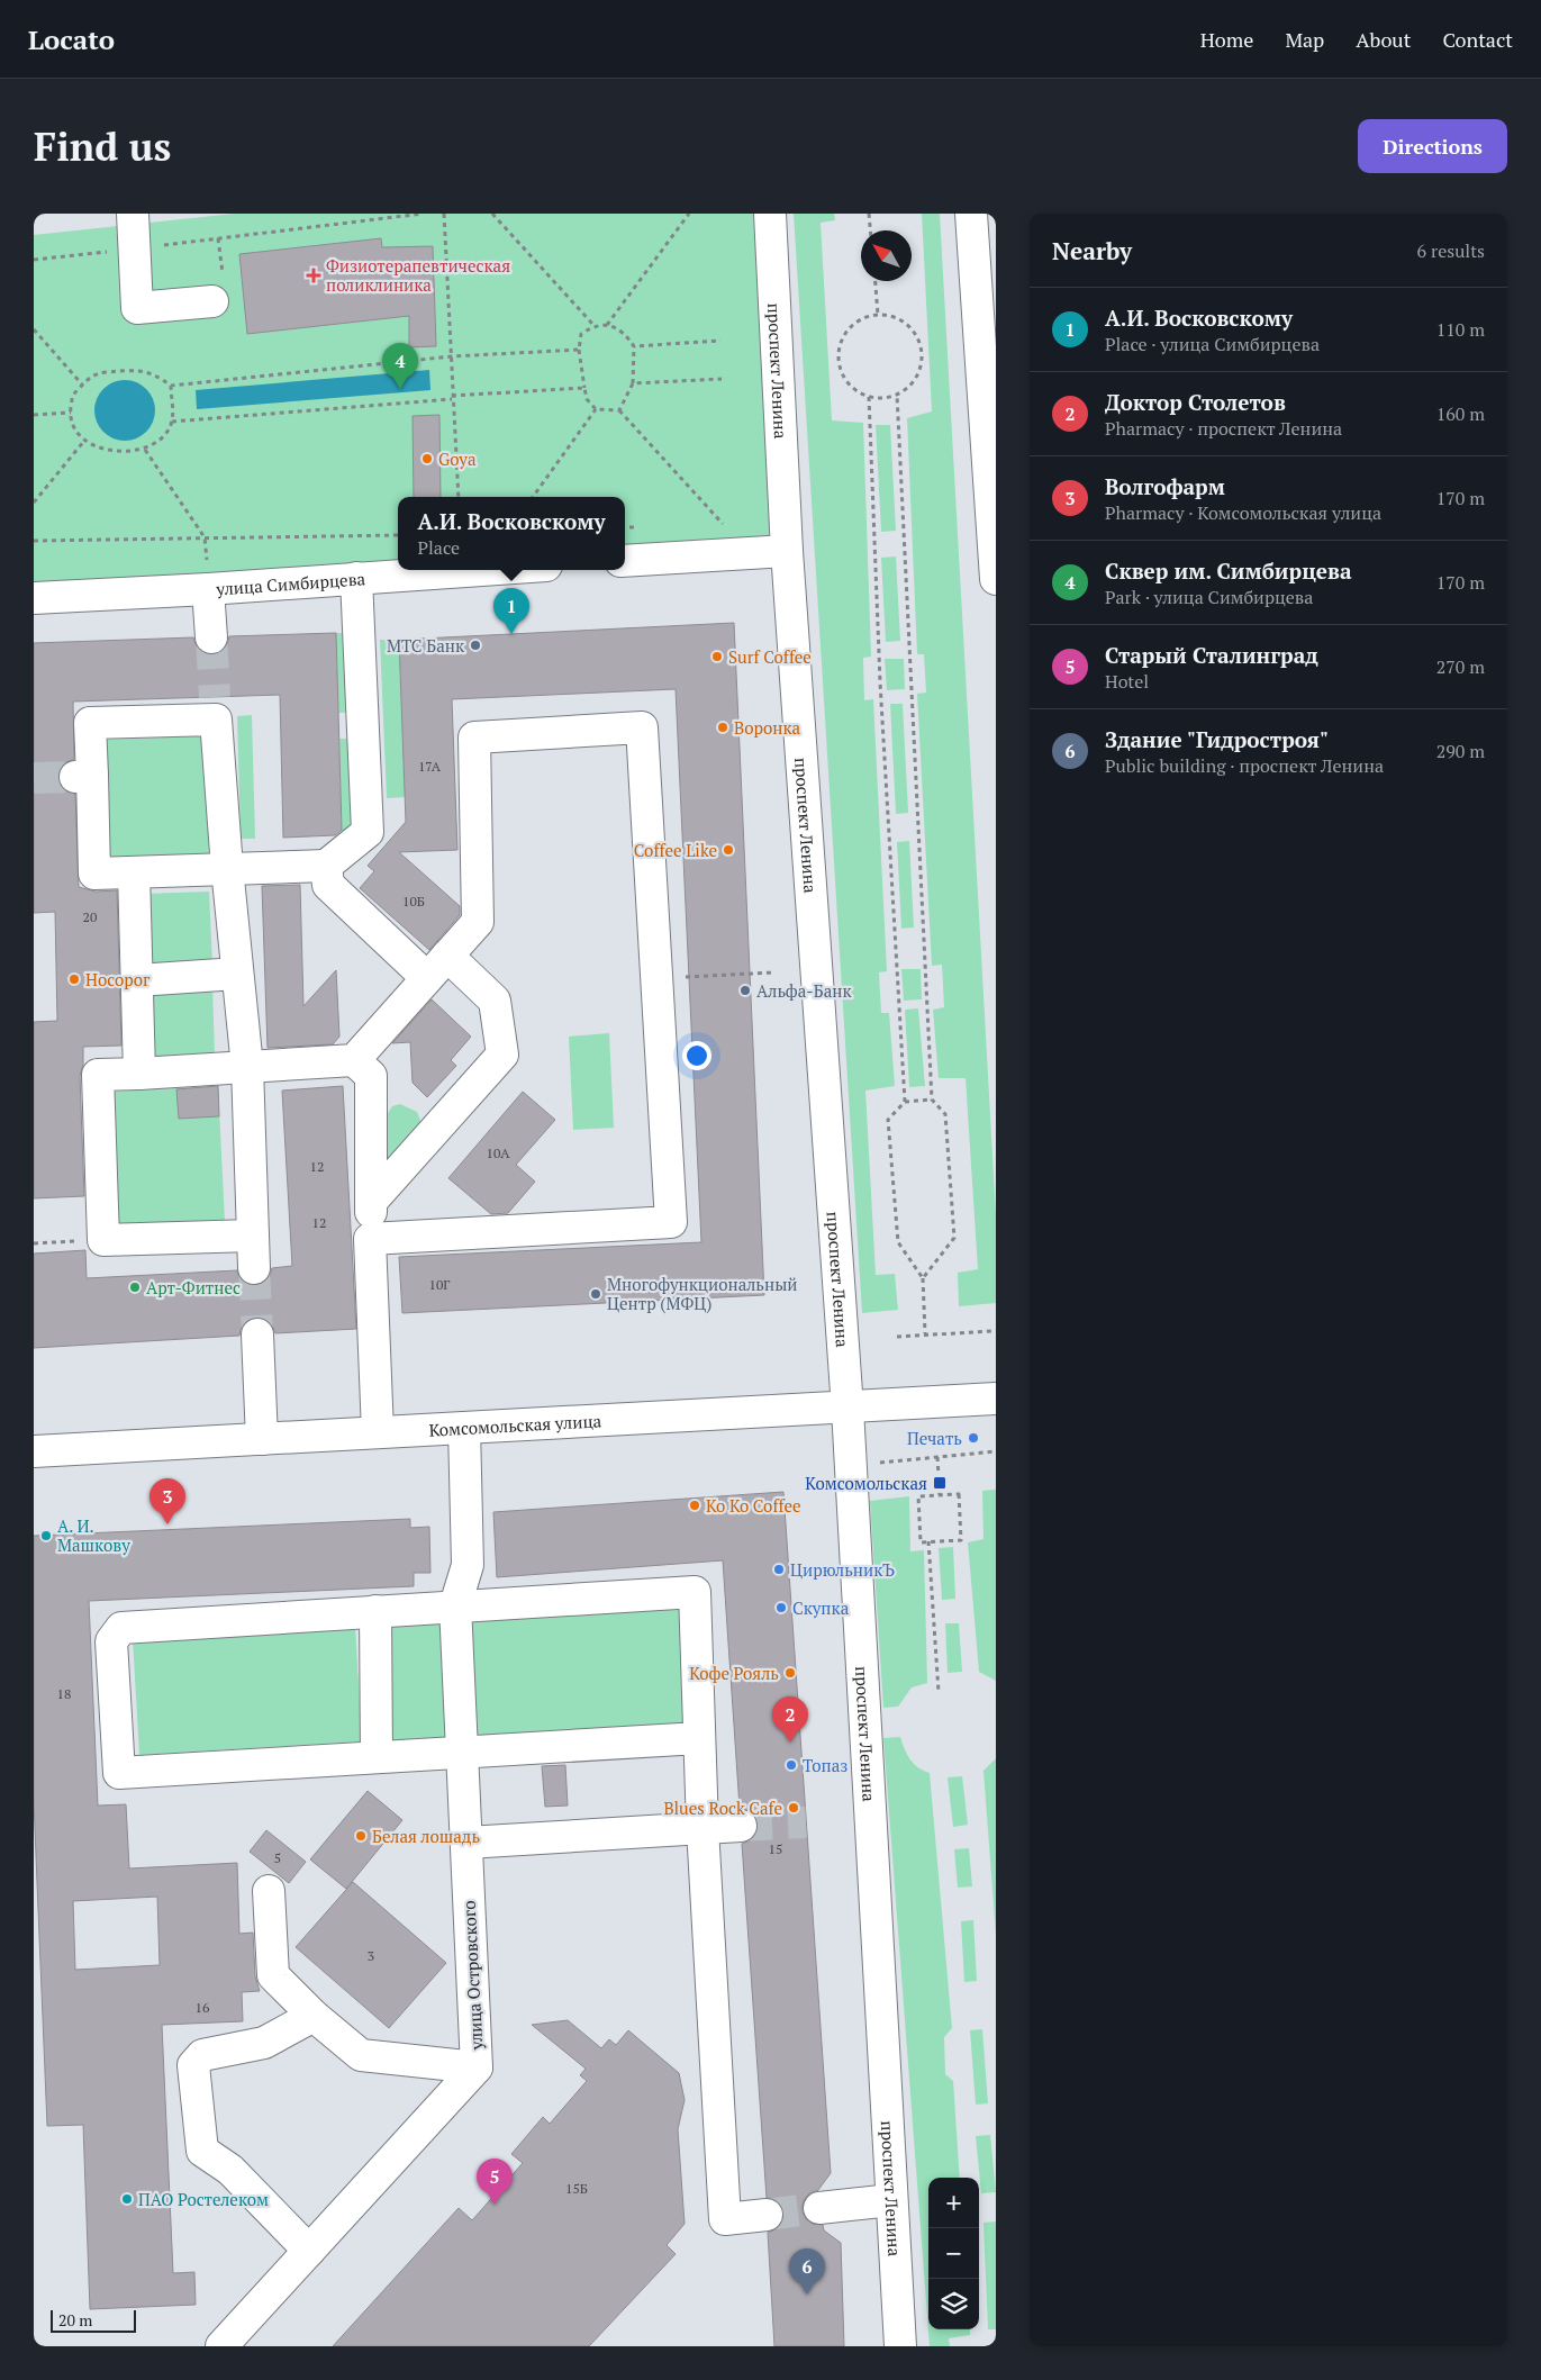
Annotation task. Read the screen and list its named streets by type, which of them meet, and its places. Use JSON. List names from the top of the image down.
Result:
{
  "streets": {
    "main road": [
      "проспект Ленина",
      "улица Симбирцева",
      "Комсомольская улица",
      "улица Островского"
    ]
  },
  "crossings": [
    ["проспект Ленина", "Комсомольская улица"],
    ["Комсомольская улица", "улица Островского"]
  ],
  "places": {
    "health": ["Физиотерапевтическая поликлиника"],
    "other": [
      "Goya",
      "МТС Банк",
      "Surf Coffee",
      "Воронка",
      "Coffee Like",
      "Носорог",
      "Альфа-Банк",
      "Арт-Фитнес",
      "Многофункциональный Центр (МФЦ)",
      "Печать",
      "Ko Ko Coffee",
      "А. И. Машкову",
      "ЦирюльникЪ",
      "Скупка",
      "Кофе Рояль",
      "Топаз",
      "Blues Rock Cafe",
      "Белая лошадь",
      "ПАО Ростелеком"
    ],
    "transit": ["Комсомольская"]
  },
  "house_numbers": [
    "17А",
    "10Б",
    "20",
    "10А",
    "12",
    "12",
    "10Г",
    "18",
    "15",
    "5",
    "3",
    "16",
    "15Б"
  ],
  "scale_bar": "20 m",
  "north": "top left",
  "page": {
    "header": "Locato",
    "nav": [
      "Home",
      "Map",
      "About",
      "Contact"
    ],
    "buttons": "Directions",
    "title": "Find us",
    "heading": ["Nearby", "6 results"],
    "list": [
      {
        "mark": "1",
        "name": "А.И. Восковскому",
        "note": "Place · улица Симбирцева",
        "value": "110 m"
      },
      {
        "mark": "2",
        "name": "Доктор Столетов",
        "note": "Pharmacy · проспект Ленина",
        "value": "160 m"
      },
      {
        "mark": "3",
        "name": "Волгофарм",
        "note": "Pharmacy · Комсомольская улица",
        "value": "170 m"
      },
      {
        "mark": "4",
        "name": "Сквер им. Симбирцева",
        "note": "Park · улица Симбирцева",
        "value": "170 m"
      },
      {
        "mark": "5",
        "name": "Старый Сталинград",
        "note": "Hotel",
        "value": "270 m"
      },
      {
        "mark": "6",
        "name": "Здание \"Гидростроя\"",
        "note": "Public building · проспект Ленина",
        "value": "290 m"
      }
    ],
    "pins": [
      "4",
      "1",
      "3",
      "2",
      "5",
      "6"
    ],
    "popup": ["А.И. Восковскому", "Place"],
    "map_buttons": ["+", "−"],
    "scale": "20 m"
  }
}
